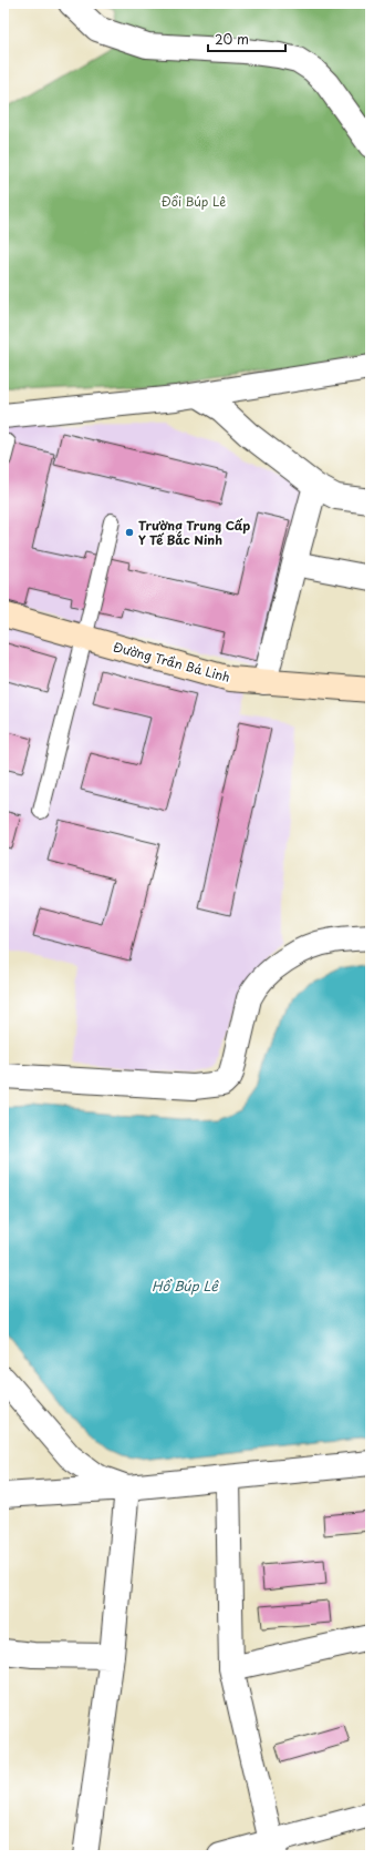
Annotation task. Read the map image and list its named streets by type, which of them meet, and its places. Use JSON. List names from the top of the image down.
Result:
{
  "streets": {
    "street": ["Đường Trần Bá Linh"]
  },
  "water": ["Hồ Búp Lê"],
  "parks": ["Đồi Búp Lê"],
  "places": ["Trường Trung Cấp Y Tế Bắc Ninh"],
  "scale_bar": "20 m"
}
